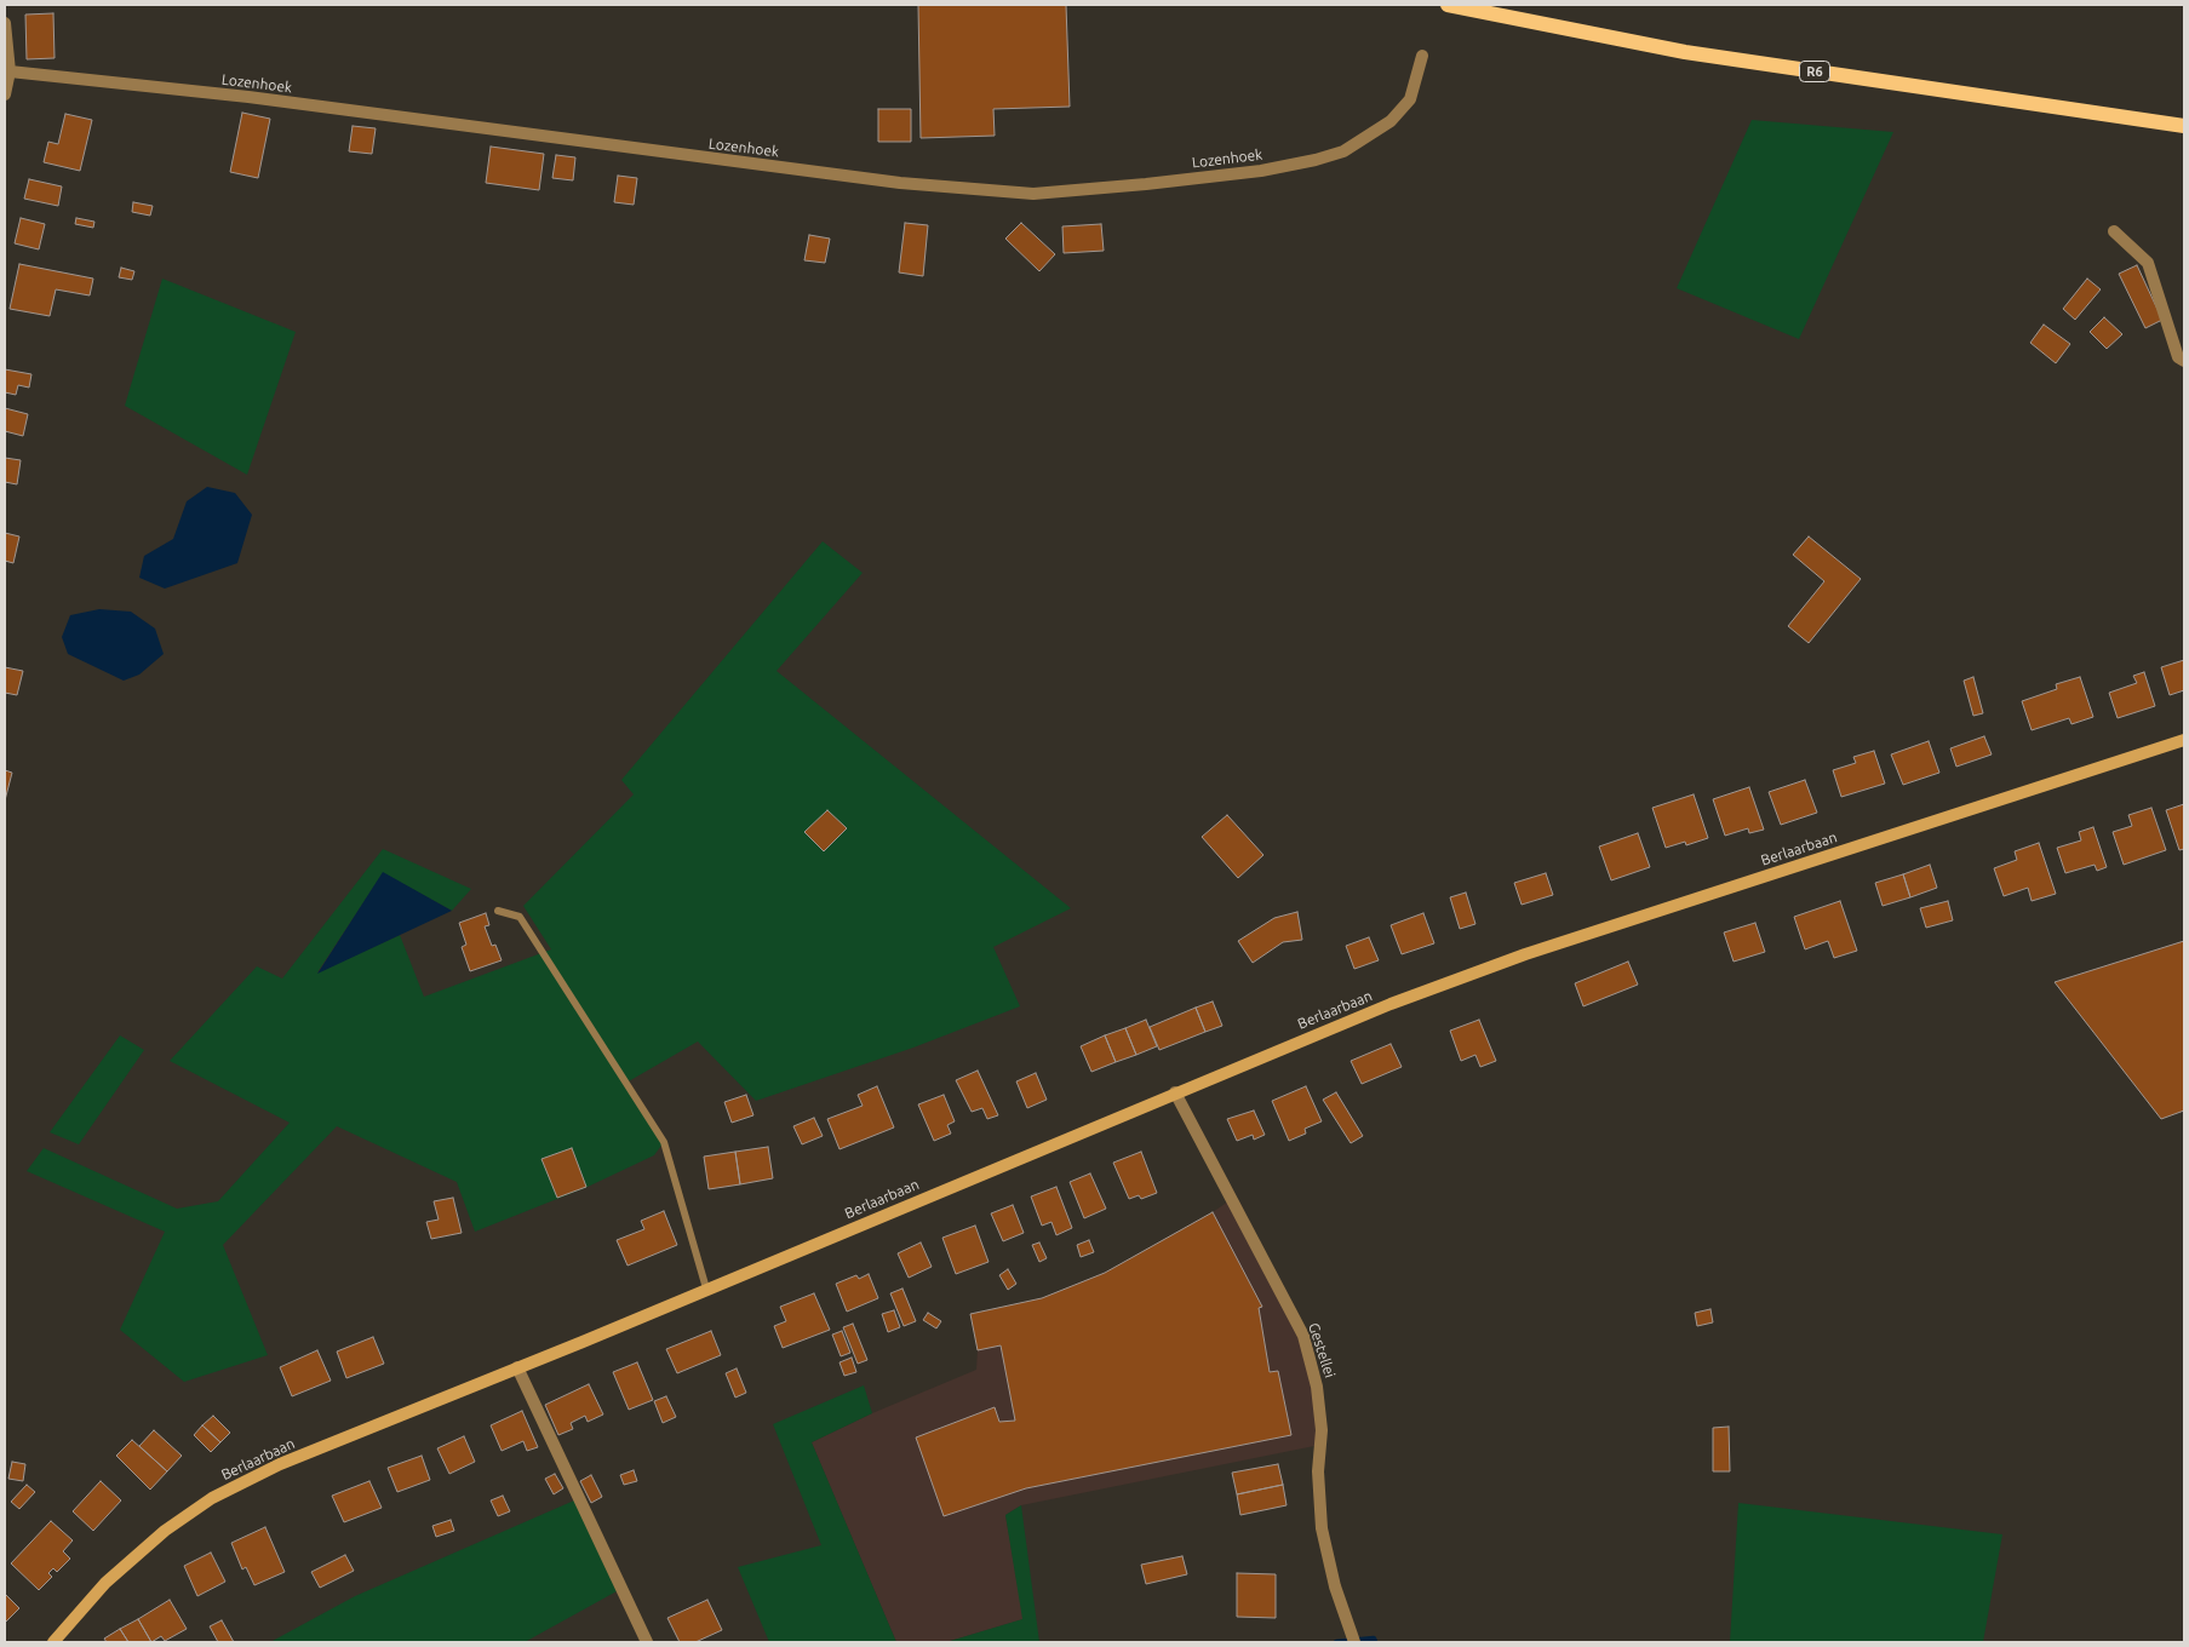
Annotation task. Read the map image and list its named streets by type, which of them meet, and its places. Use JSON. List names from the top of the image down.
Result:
{
  "streets": {
    "main road": ["R6"],
    "street": ["Lozenhoek", "Berlaarbaan", "Gestellei"]
  },
  "crossings": [
    ["Berlaarbaan", "Gestellei"]
  ]
}
